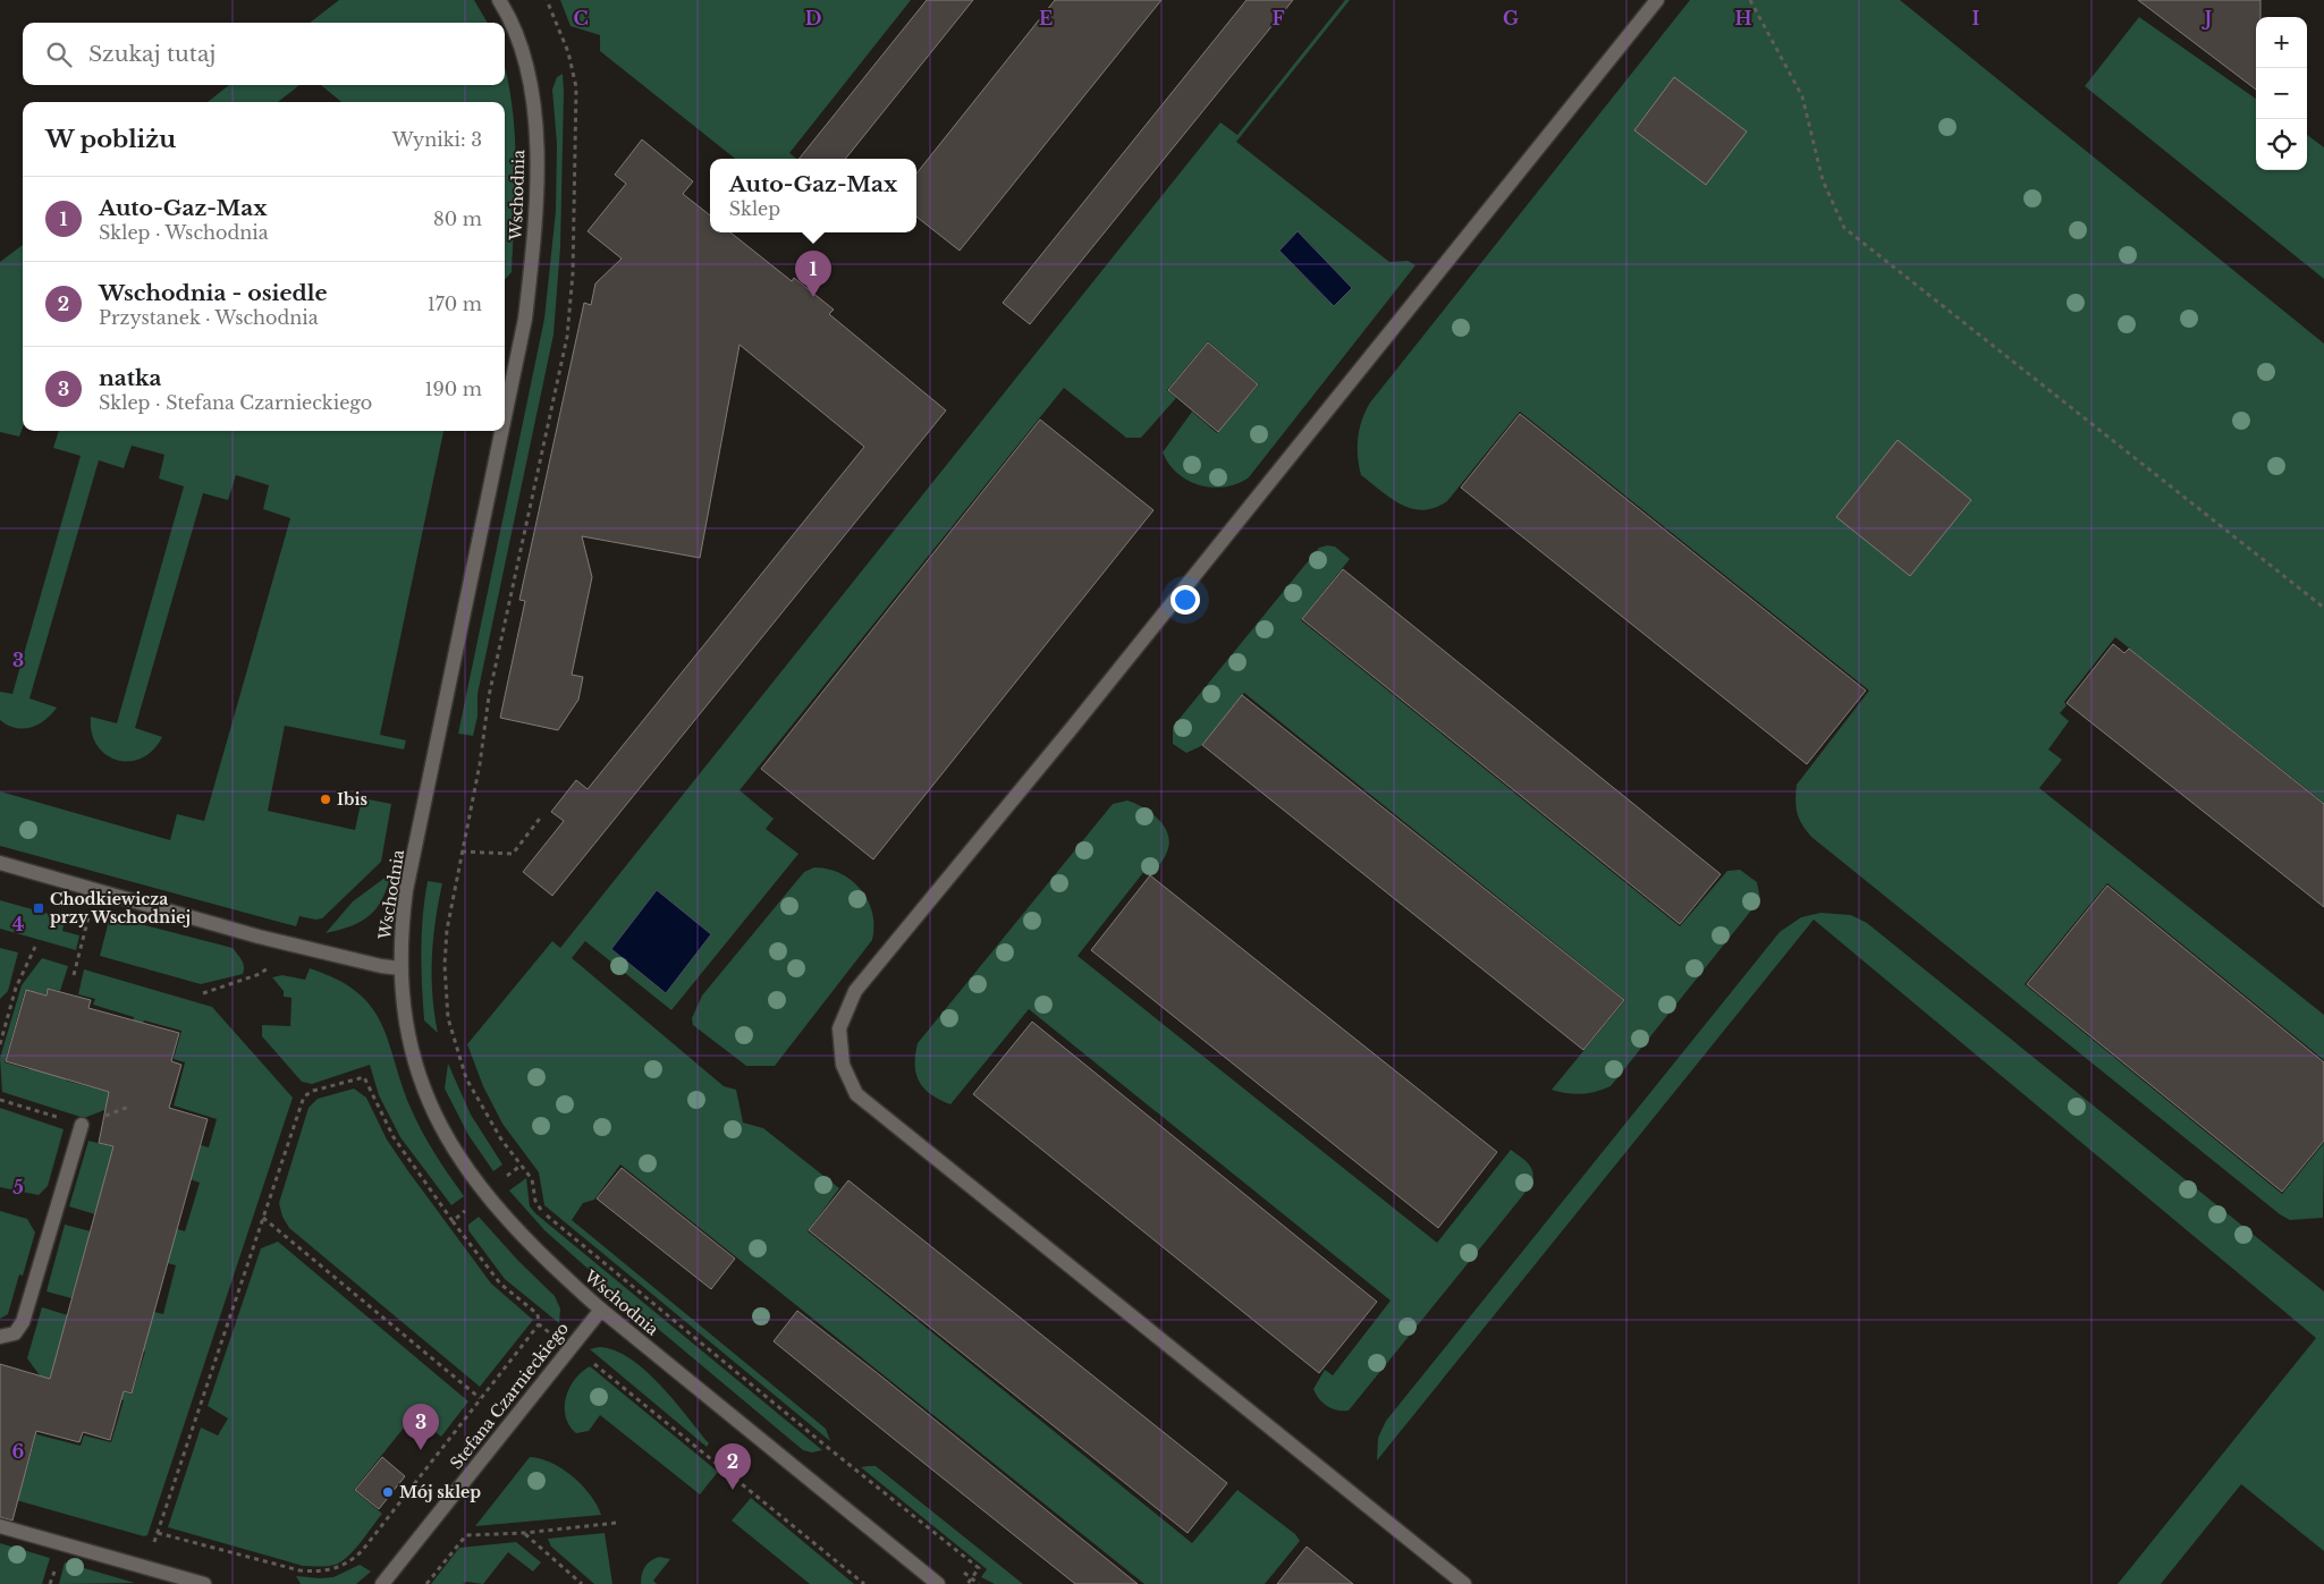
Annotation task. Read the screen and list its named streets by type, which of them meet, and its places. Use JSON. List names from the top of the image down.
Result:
{
  "streets": {
    "street": ["Wschodnia", "Stefana Czarnieckiego"]
  },
  "crossings": [
    ["Wschodnia", "Stefana Czarnieckiego"]
  ],
  "places": {
    "other": ["Ibis", "Mój sklep"],
    "transit": ["Chodkiewicza przy Wschodniej"]
  },
  "page": {
    "map_buttons": ["+", "−"],
    "search": "Szukaj tutaj",
    "heading": ["W pobliżu", "Wyniki: 3"],
    "popup": ["Auto-Gaz-Max", "Sklep"],
    "list": [
      {
        "mark": "1",
        "name": "Auto-Gaz-Max",
        "note": "Sklep · Wschodnia",
        "value": "80 m"
      },
      {
        "mark": "2",
        "name": "Wschodnia - osiedle",
        "note": "Przystanek · Wschodnia",
        "value": "170 m"
      },
      {
        "mark": "3",
        "name": "natka",
        "note": "Sklep · Stefana Czarnieckiego",
        "value": "190 m"
      }
    ],
    "pins": ["1", "3", "2"]
  },
  "grid": {
    "columns": [
      "C",
      "D",
      "E",
      "F",
      "G",
      "H",
      "I",
      "J"
    ],
    "rows": [
      "3",
      "4",
      "5",
      "6"
    ]
  }
}
